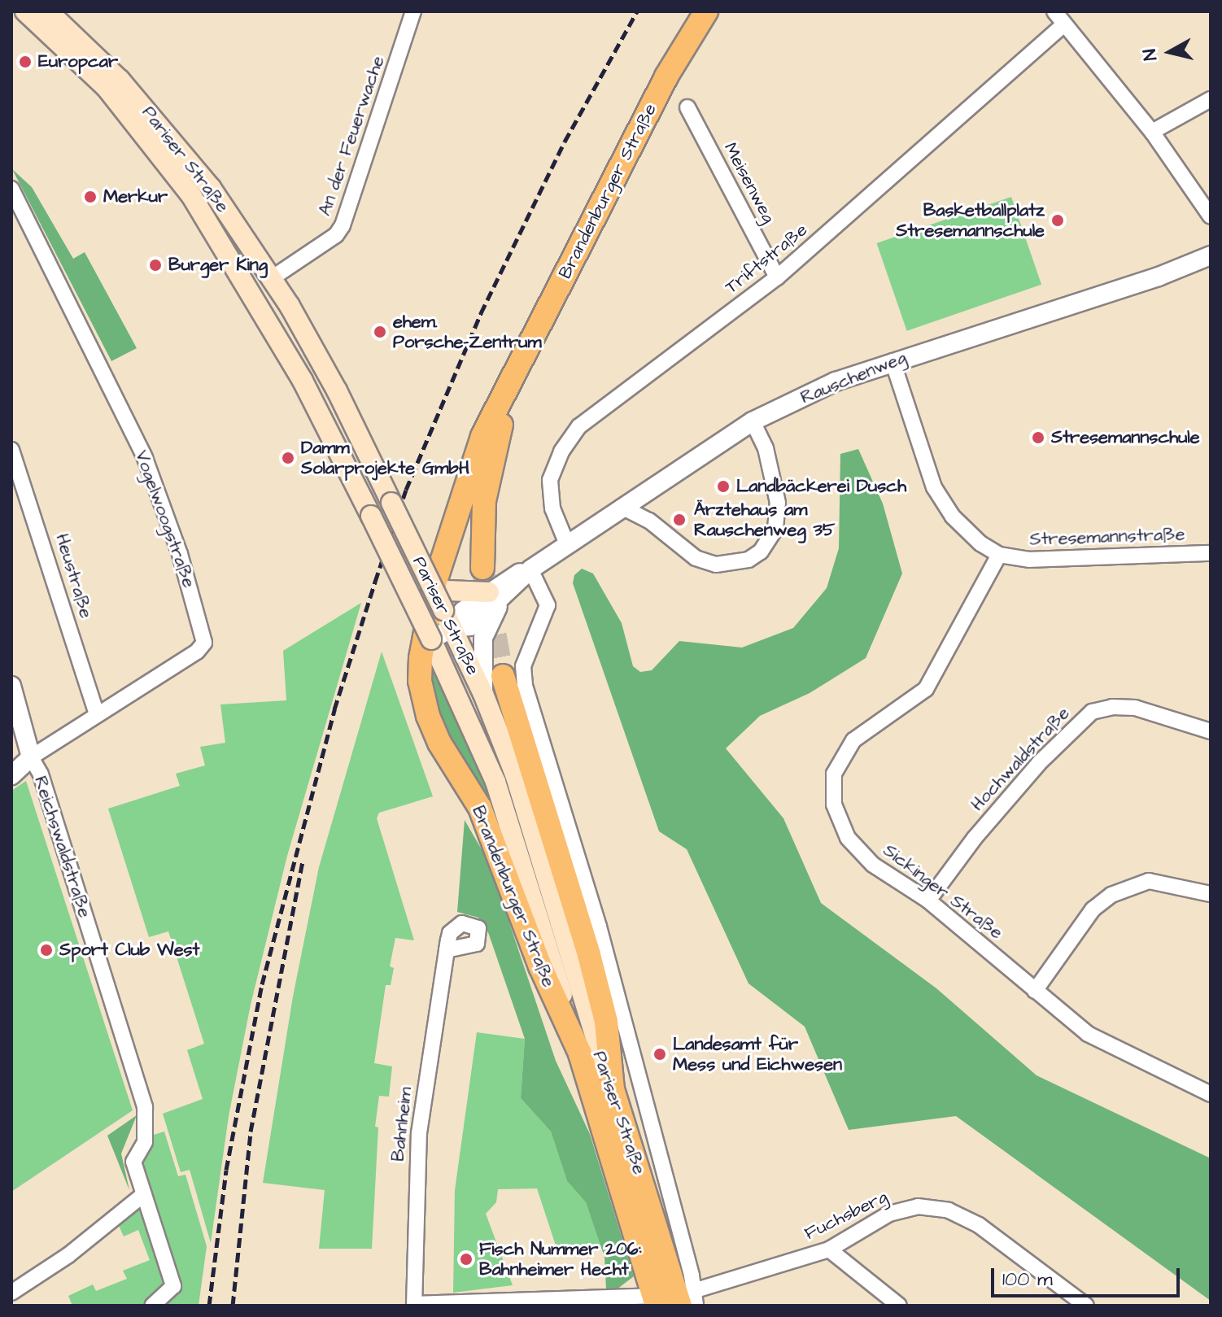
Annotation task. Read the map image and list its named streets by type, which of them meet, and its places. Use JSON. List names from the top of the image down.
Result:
{
  "streets": {
    "main road": ["Pariser Straße", "Brandenburger Straße"],
    "street": [
      "An der Feuerwache",
      "Meisenweg",
      "Triftstraße",
      "Rauschenweg",
      "Vogelwoogstraße",
      "Stresemannstraße",
      "Heustraße",
      "Hochwaldstraße",
      "Reichswaldstraße",
      "Sickinger Straße",
      "Bahnheim",
      "Fuchsberg"
    ]
  },
  "crossings": [
    ["An der Feuerwache", "Pariser Straße"],
    ["Pariser Straße", "Brandenburger Straße"],
    ["Pariser Straße", "Rauschenweg"],
    ["Pariser Straße", "Bahnheim"],
    ["Pariser Straße", "Fuchsberg"],
    ["Meisenweg", "Triftstraße"],
    ["Triftstraße", "Rauschenweg"],
    ["Rauschenweg", "Stresemannstraße"],
    ["Vogelwoogstraße", "Heustraße"],
    ["Vogelwoogstraße", "Reichswaldstraße"],
    ["Stresemannstraße", "Sickinger Straße"],
    ["Hochwaldstraße", "Sickinger Straße"],
    ["Bahnheim", "Fuchsberg"]
  ],
  "places": [
    "Europcar",
    "Merkur",
    "Basketballplatz Stresemannschule",
    "Burger King",
    "ehem. Porsche-Zentrum",
    "Stresemannschule",
    "Damm Solarprojekte GmbH",
    "Landbäckerei Dusch",
    "Ärztehaus am Rauschenweg 35",
    "Sport Club West",
    "Landesamt für Mess und Eichwesen",
    "Fisch Nummer 206: Bahnheimer Hecht"
  ],
  "scale_bar": "100 m",
  "north": "left"
}
